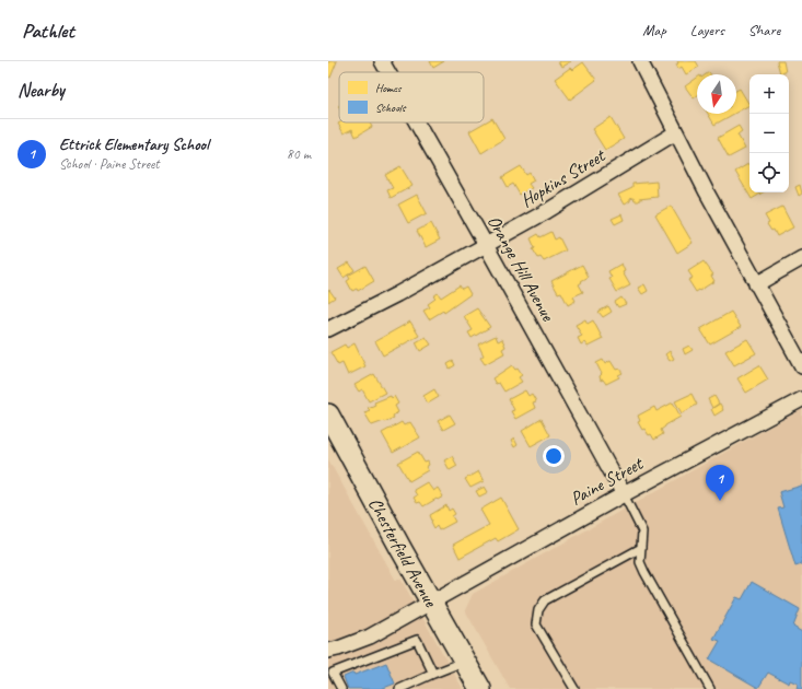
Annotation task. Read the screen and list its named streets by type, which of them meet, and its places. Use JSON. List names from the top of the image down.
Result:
{
  "streets": {
    "main road": ["Chesterfield Avenue"],
    "street": ["Hopkins Street", "Orange Hill Avenue", "Paine Street"]
  },
  "crossings": [
    ["Hopkins Street", "Orange Hill Avenue"],
    ["Orange Hill Avenue", "Paine Street"],
    ["Paine Street", "Chesterfield Avenue"]
  ],
  "legend": ["Homes", "Schools"],
  "north": "bottom",
  "page": {
    "header": "Pathlet",
    "nav": ["Map", "Layers", "Share"],
    "heading": "Nearby",
    "map_buttons": ["+", "−"],
    "list": [
      {
        "mark": "1",
        "name": "Ettrick Elementary School",
        "note": "School · Paine Street",
        "value": "80 m"
      }
    ],
    "pins": "1"
  }
}
